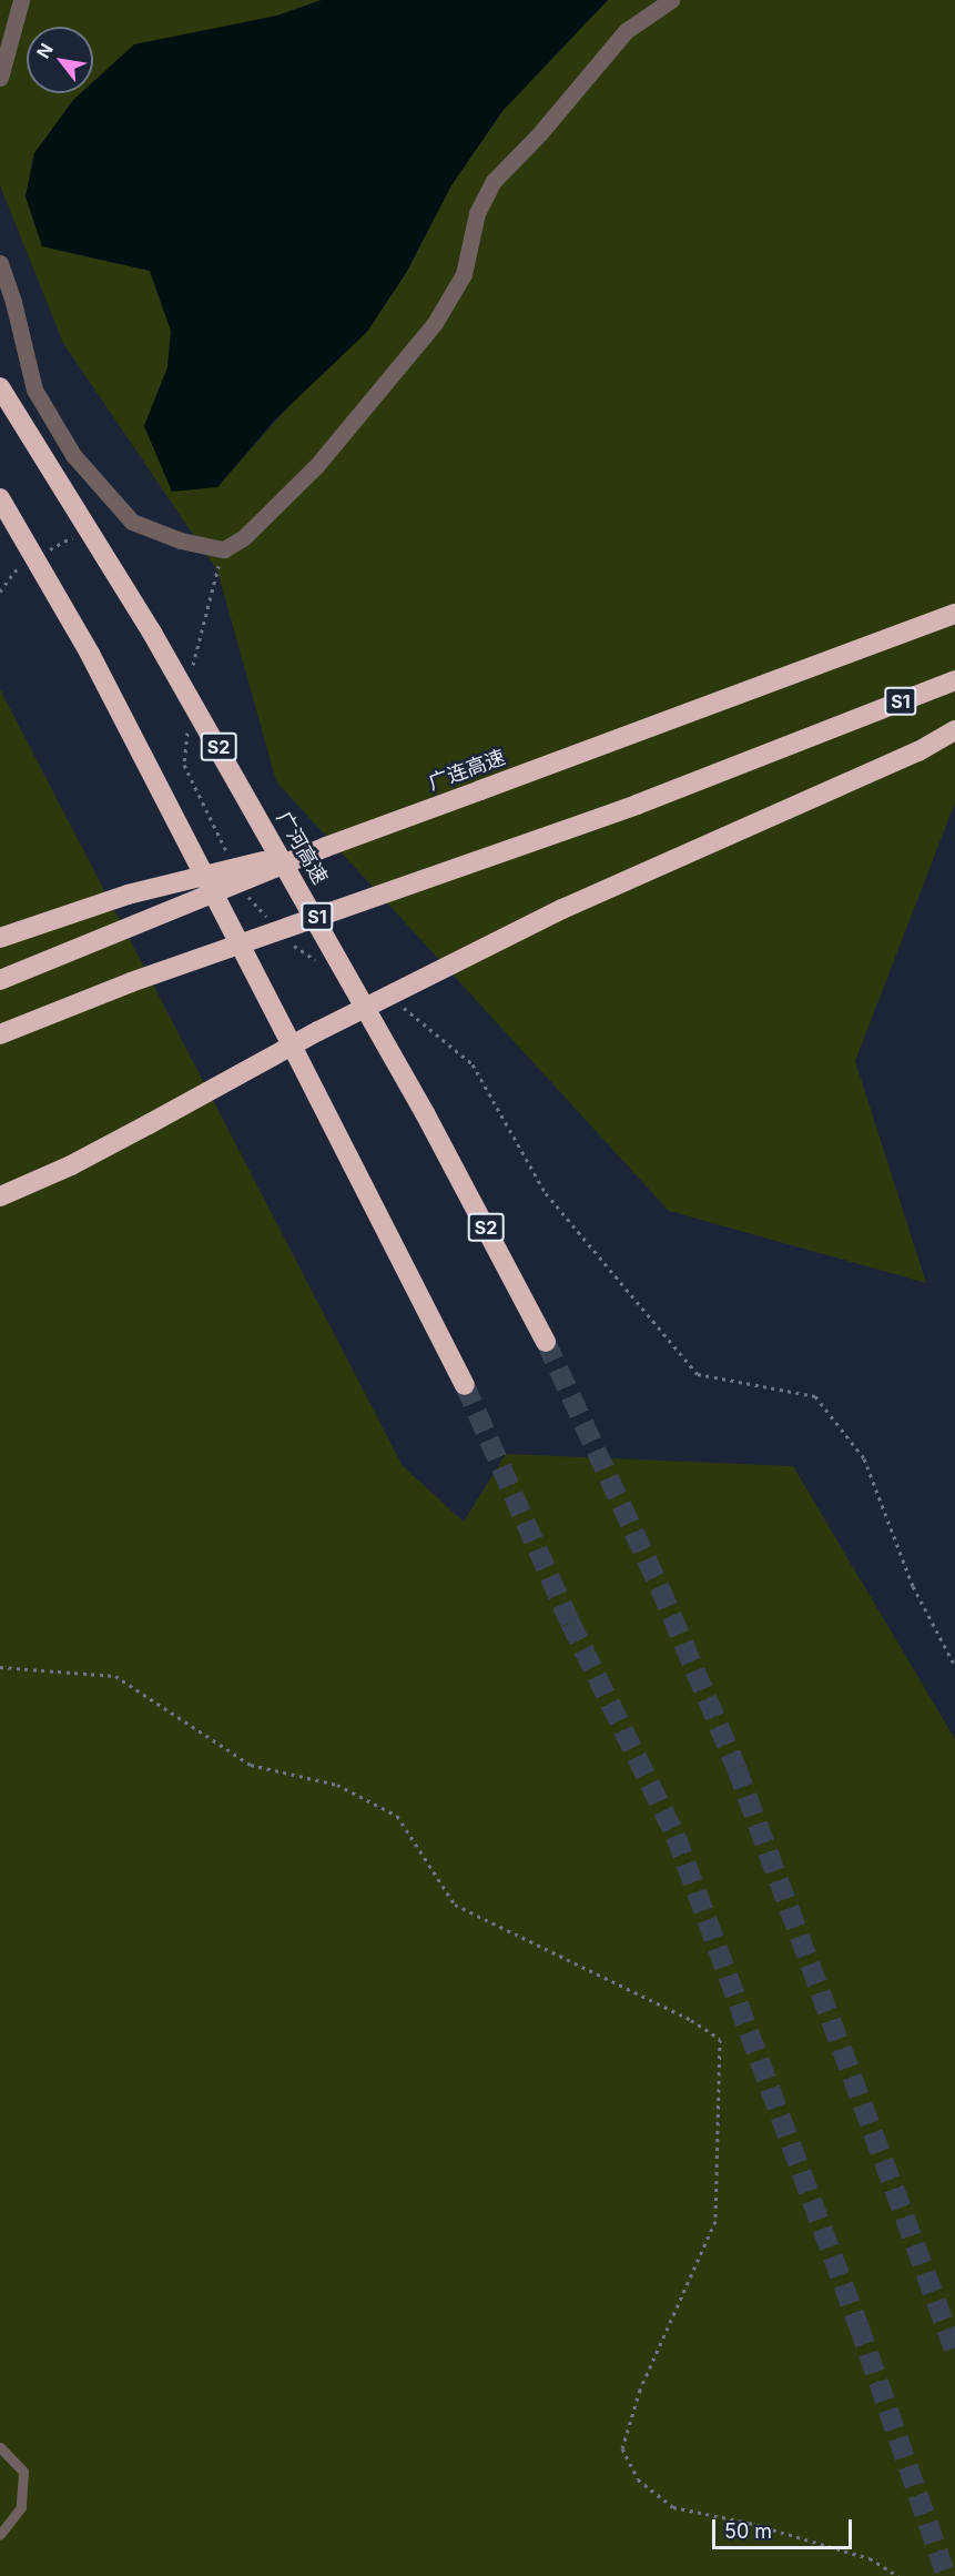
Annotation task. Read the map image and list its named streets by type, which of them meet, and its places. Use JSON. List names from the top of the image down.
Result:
{
  "streets": {
    "highway": [
      "S1",
      "S2",
      "广连高速",
      "广河高速"
    ]
  },
  "scale_bar": "50 m",
  "north": "top left"
}
